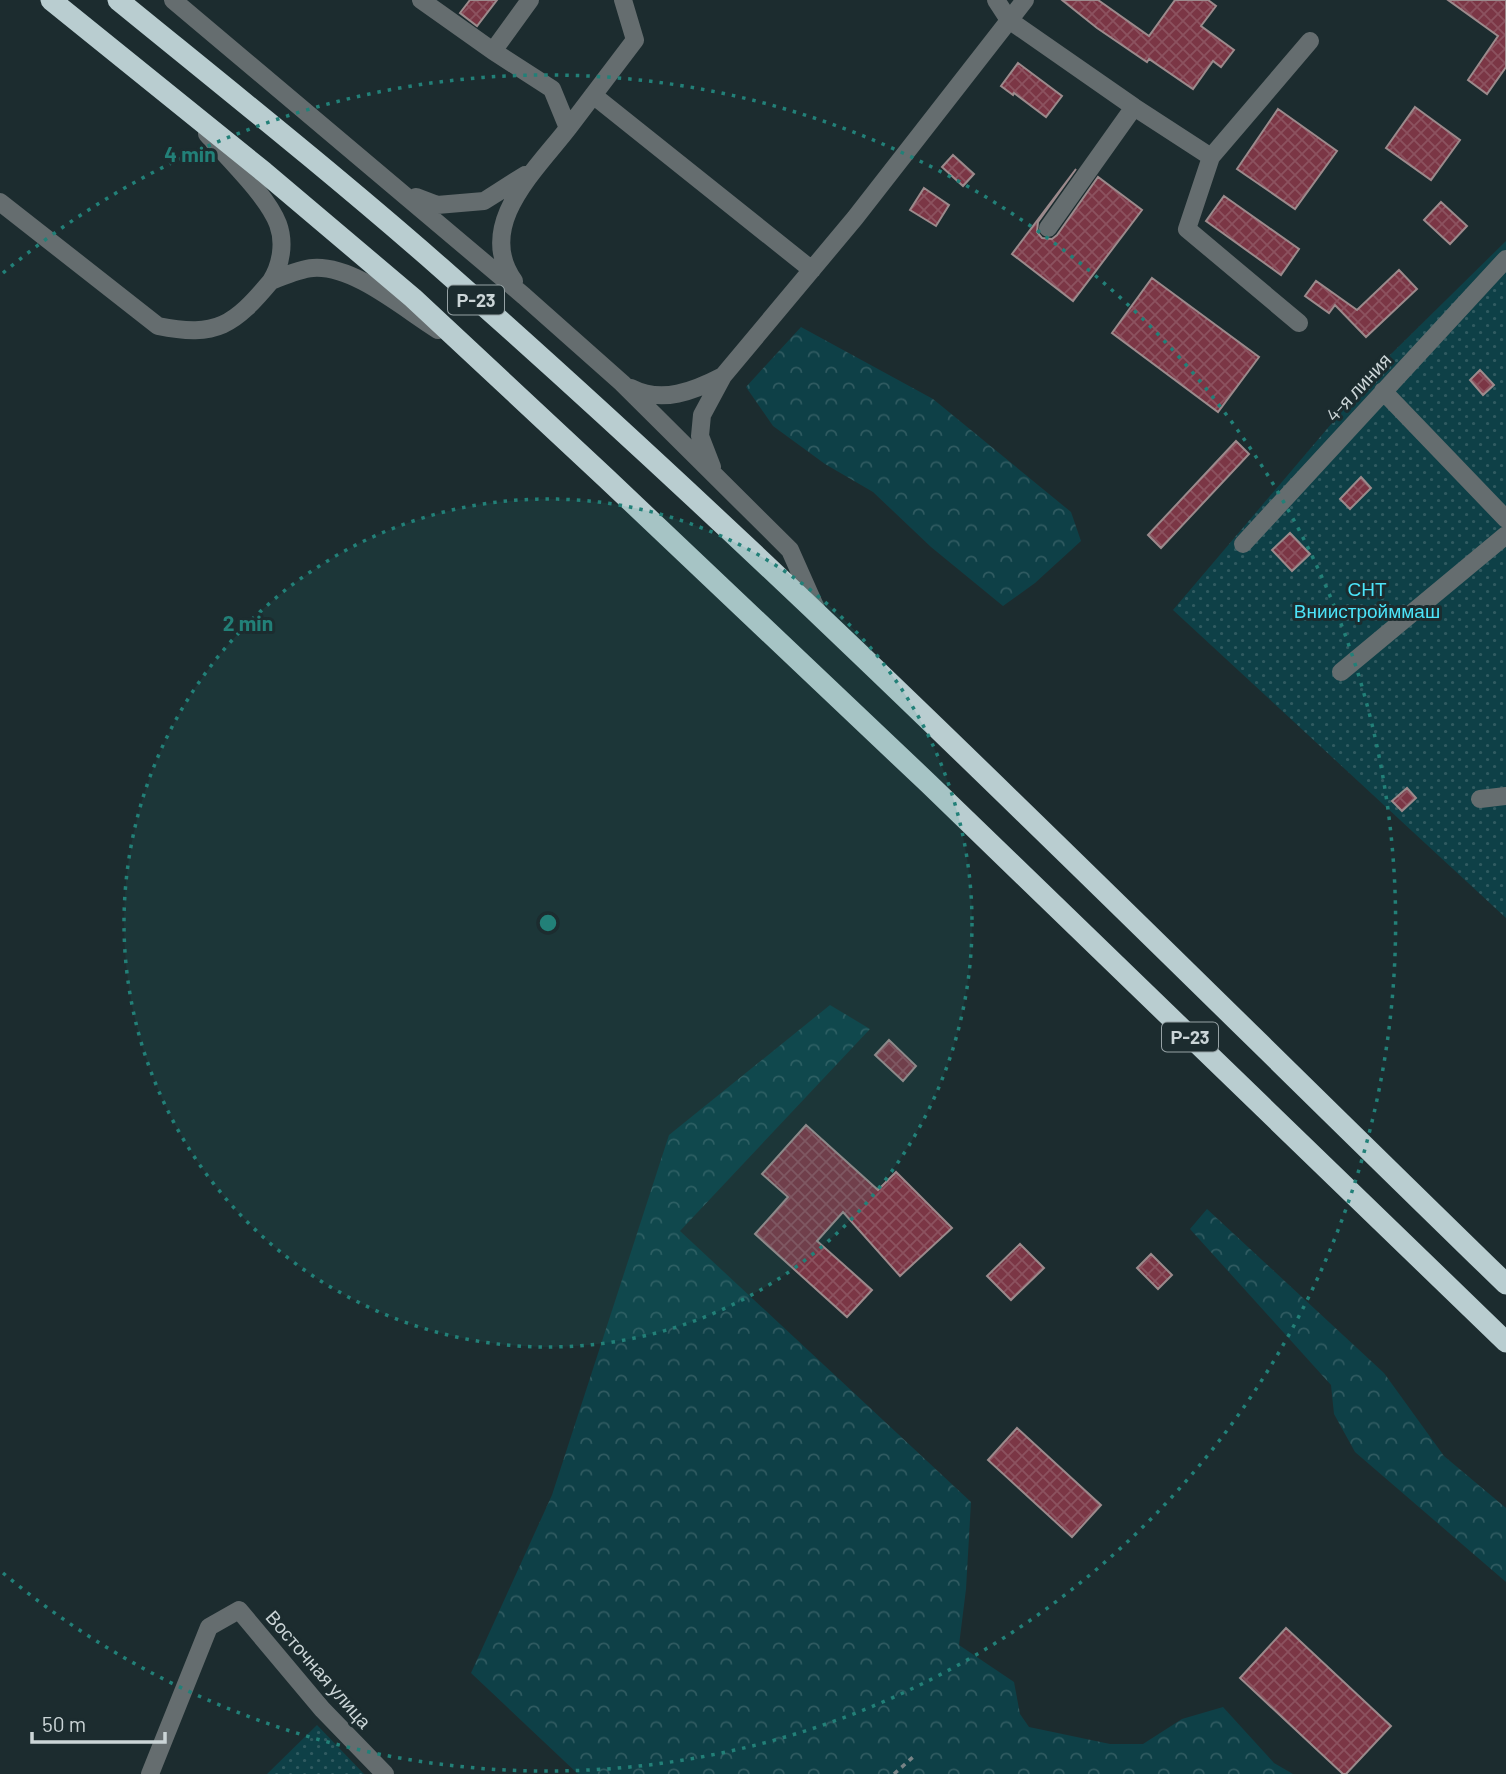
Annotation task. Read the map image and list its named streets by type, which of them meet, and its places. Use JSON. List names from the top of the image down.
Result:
{
  "streets": {
    "highway": ["Р-23"],
    "street": ["4-я линия", "Восточная улица"]
  },
  "parks": ["СНТ Вниистройммаш"],
  "scale_bar": "50 m",
  "rings": ["4 min", "2 min"]
}
